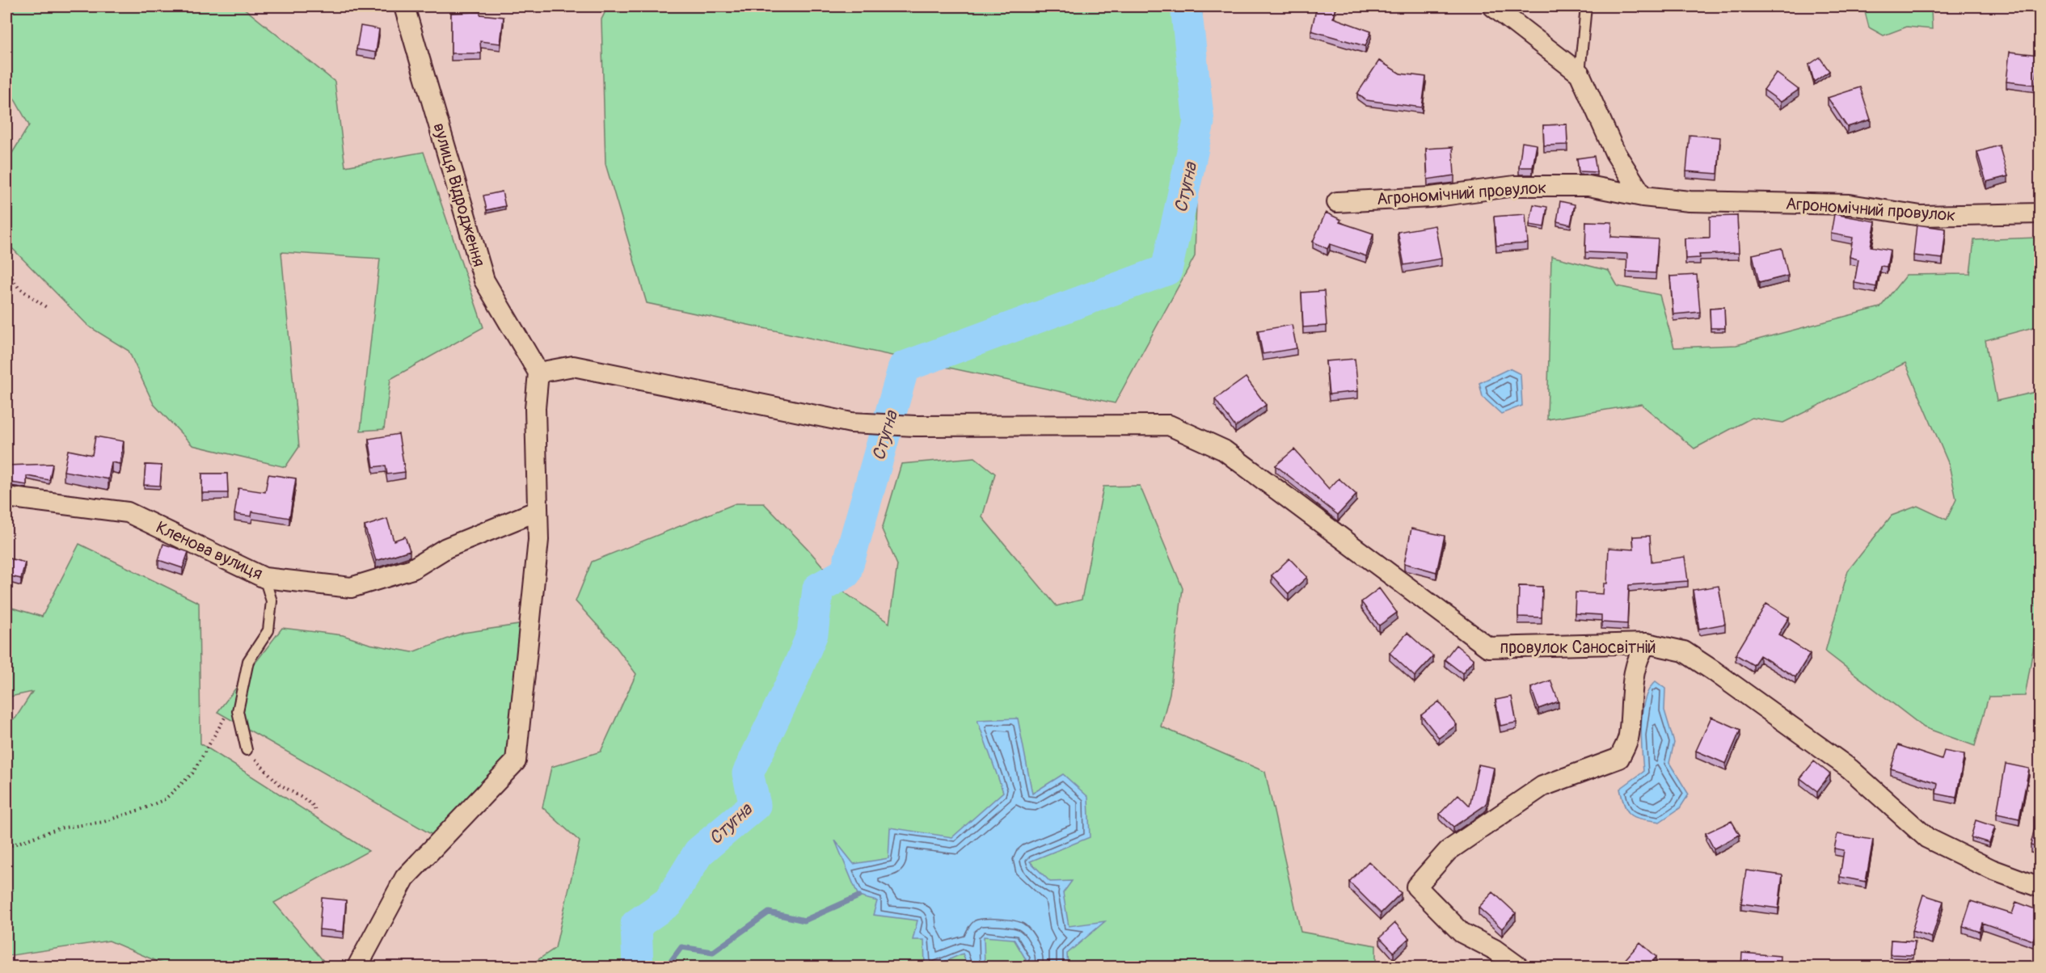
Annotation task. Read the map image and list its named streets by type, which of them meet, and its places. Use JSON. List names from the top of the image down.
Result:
{
  "streets": {
    "street": [
      "Агрономічний провулок",
      "вулиця Відродження",
      "Кленова вулиця",
      "провулок Саносвітній"
    ]
  },
  "crossings": [
    ["вулиця Відродження", "провулок Саносвітній"]
  ],
  "water": ["Стугна"]
}
